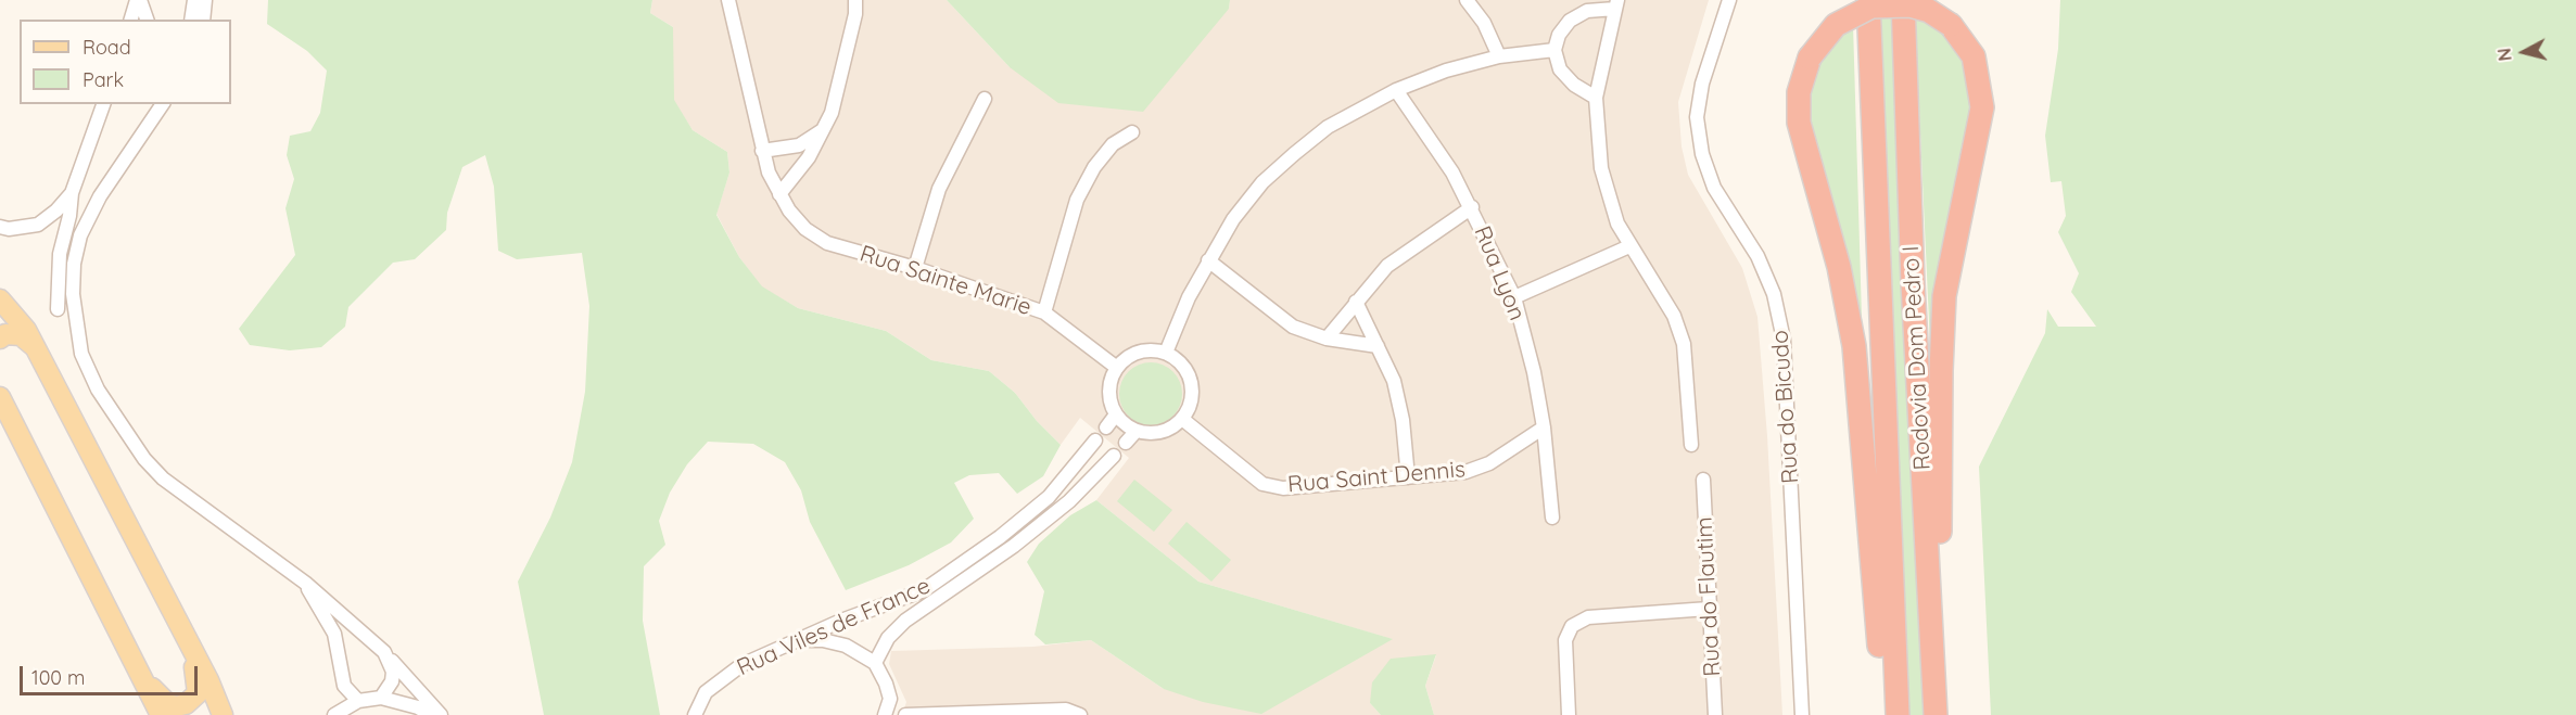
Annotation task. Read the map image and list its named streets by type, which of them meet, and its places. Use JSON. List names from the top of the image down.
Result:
{
  "streets": {
    "highway": ["Rodovia Dom Pedro I"],
    "street": [
      "Rua Lyon",
      "Rua Sainte Marie",
      "Rua do Bicudo",
      "Rua Saint Dennis",
      "Rua do Flautim",
      "Rua Viles de France"
    ]
  },
  "crossings": [
    ["Rua Lyon", "Rua Saint Dennis"],
    ["Rua Sainte Marie", "Rua Saint Dennis"]
  ],
  "legend": ["Road", "Park"],
  "scale_bar": "100 m",
  "north": "left"
}
